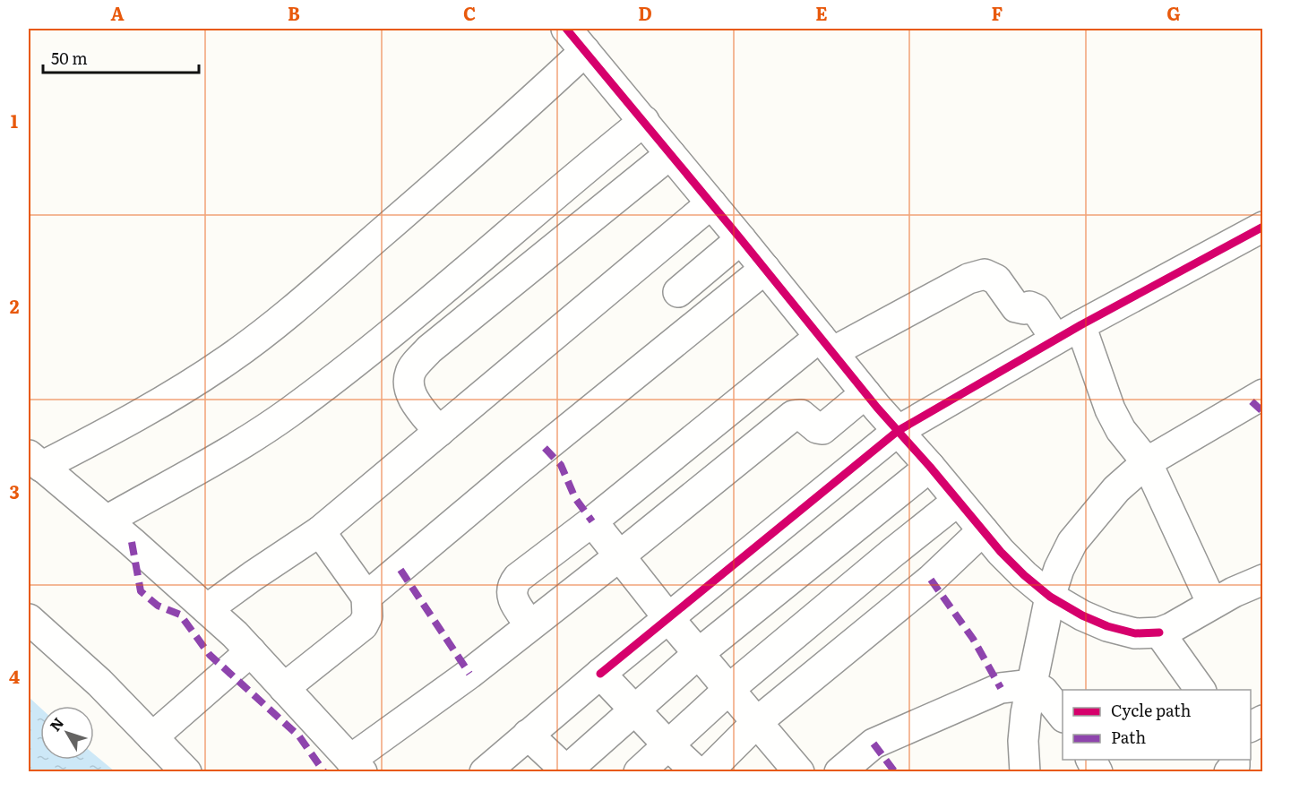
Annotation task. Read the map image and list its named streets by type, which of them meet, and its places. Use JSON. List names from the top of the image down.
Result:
{
  "legend": ["Cycle path", "Path"],
  "scale_bar": "50 m",
  "north": "top left",
  "grid": {
    "columns": [
      "A",
      "B",
      "C",
      "D",
      "E",
      "F",
      "G"
    ],
    "rows": [
      "1",
      "2",
      "3",
      "4"
    ]
  }
}
